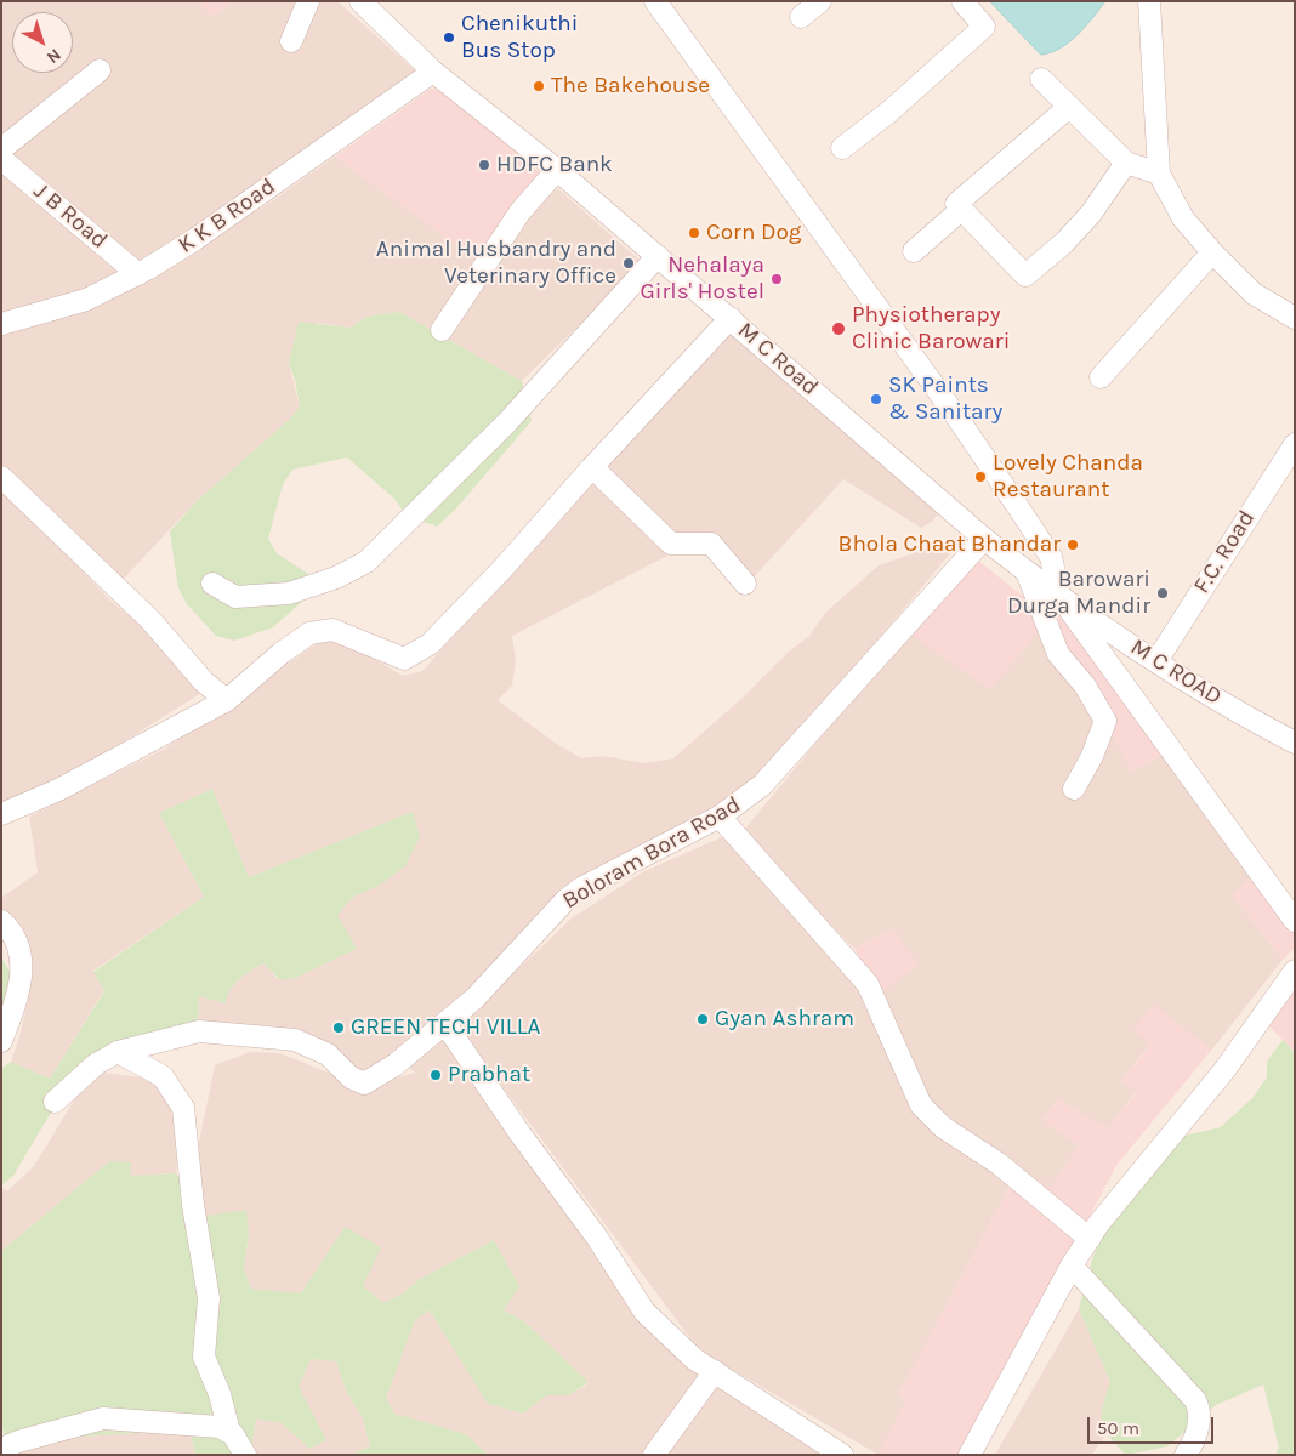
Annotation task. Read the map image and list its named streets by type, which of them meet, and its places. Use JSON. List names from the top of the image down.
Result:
{
  "streets": {
    "street": [
      "J B Road",
      "K K B Road",
      "M C Road",
      "F.C. Road",
      "M C ROAD",
      "Boloram Bora Road"
    ]
  },
  "crossings": [
    ["J B Road", "K K B Road"],
    ["K K B Road", "M C Road"],
    ["M C Road", "M C ROAD"],
    ["M C Road", "Boloram Bora Road"],
    ["F.C. Road", "M C ROAD"]
  ],
  "places": [
    "Chenikuthi Bus Stop",
    "The Bakehouse",
    "HDFC Bank",
    "Corn Dog",
    "Animal Husbandry and Veterinary Office",
    "Nehalaya Girls' Hostel",
    "Physiotherapy Clinic Barowari",
    "SK Paints & Sanitary",
    "Lovely Chanda Restaurant",
    "Bhola Chaat Bhandar",
    "Barowari Durga Mandir",
    "Gyan Ashram",
    "GREEN TECH VILLA",
    "Prabhat"
  ],
  "scale_bar": "50 m",
  "north": "bottom right"
}
